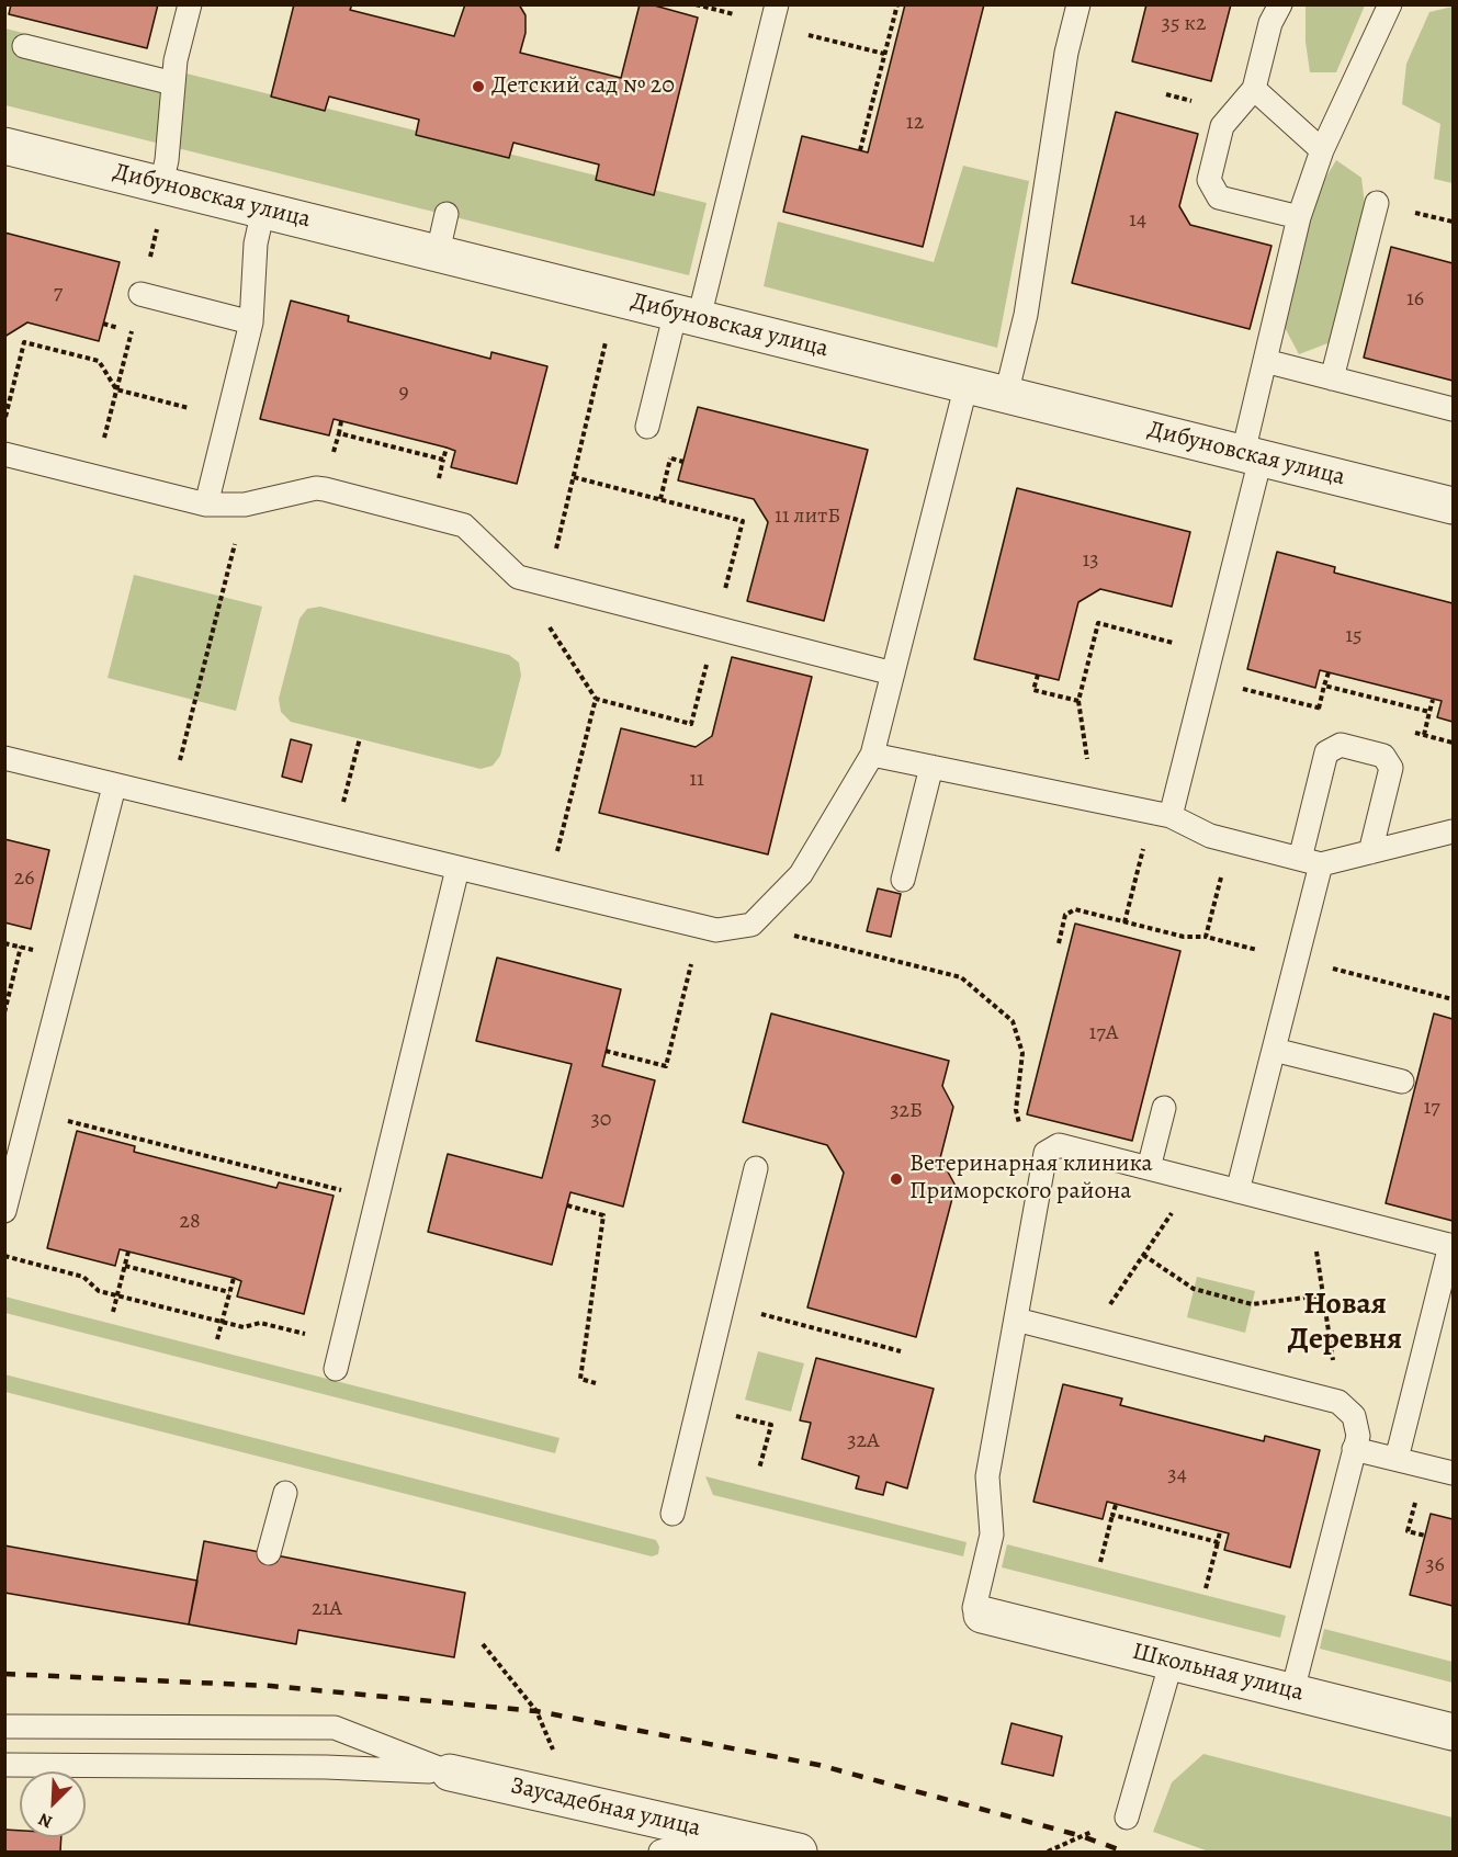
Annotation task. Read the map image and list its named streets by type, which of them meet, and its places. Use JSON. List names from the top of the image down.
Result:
{
  "streets": {
    "street": ["Дибуновская улица", "Школьная улица", "Заусадебная улица"]
  },
  "districts": ["Новая Деревня"],
  "places": ["Детский сад № 20", "Ветеринарная клиника Приморского района"],
  "house_numbers": [
    "35 к2",
    "12",
    "14",
    "7",
    "16",
    "9",
    "11 литБ",
    "13",
    "15",
    "11",
    "26",
    "17А",
    "17",
    "32Б",
    "30",
    "28",
    "32А",
    "34",
    "36",
    "21А"
  ],
  "north": "bottom left"
}
